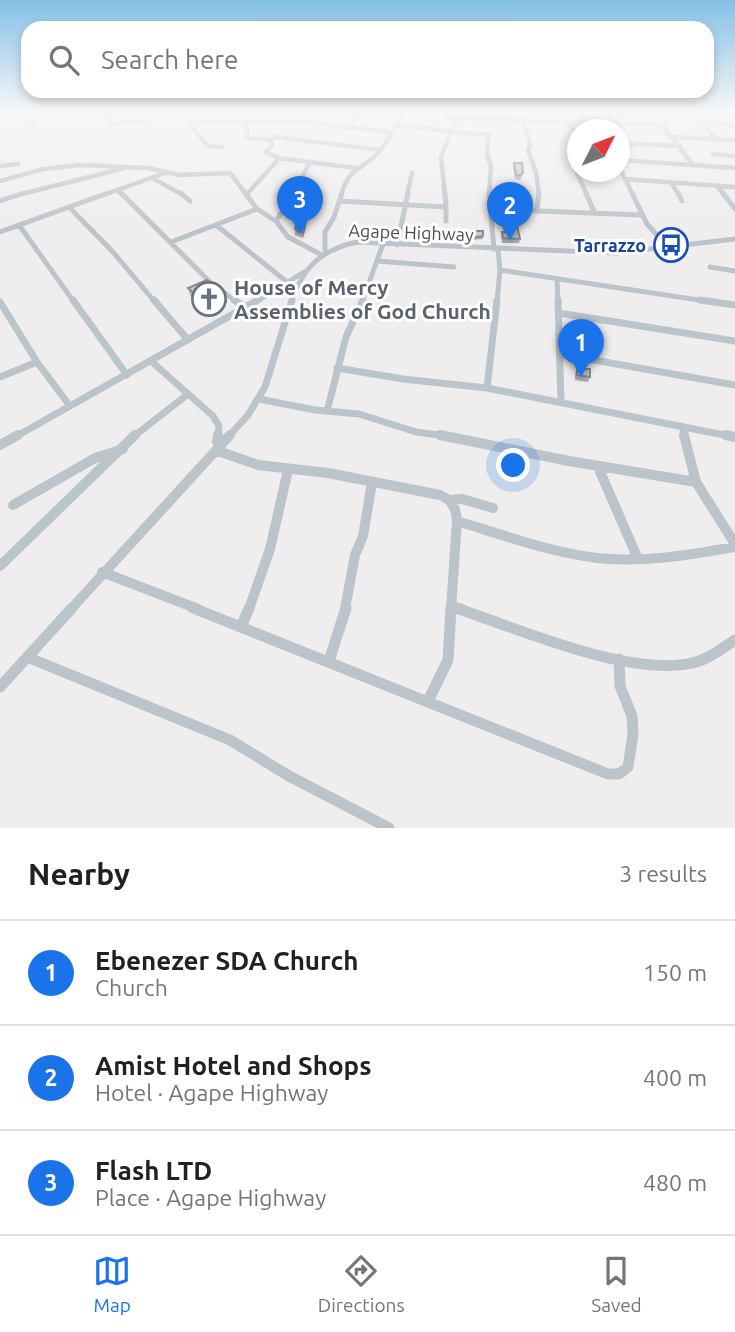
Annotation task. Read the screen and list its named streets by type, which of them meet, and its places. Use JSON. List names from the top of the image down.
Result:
{
  "streets": {
    "street": ["Agape Highway"]
  },
  "places": {
    "bus stop": ["Tarrazzo"],
    "church": ["House of Mercy Assemblies of God Church"]
  },
  "north": "top right",
  "page": {
    "search": "Search here",
    "pins": ["3", "2", "1"],
    "heading": ["Nearby", "3 results"],
    "list": [
      {
        "mark": "1",
        "name": "Ebenezer SDA Church",
        "note": "Church",
        "value": "150 m"
      },
      {
        "mark": "2",
        "name": "Amist Hotel and Shops",
        "note": "Hotel · Agape Highway",
        "value": "400 m"
      },
      {
        "mark": "3",
        "name": "Flash LTD",
        "note": "Place · Agape Highway",
        "value": "480 m"
      }
    ],
    "nav": ["Map", "Directions", "Saved"]
  }
}
